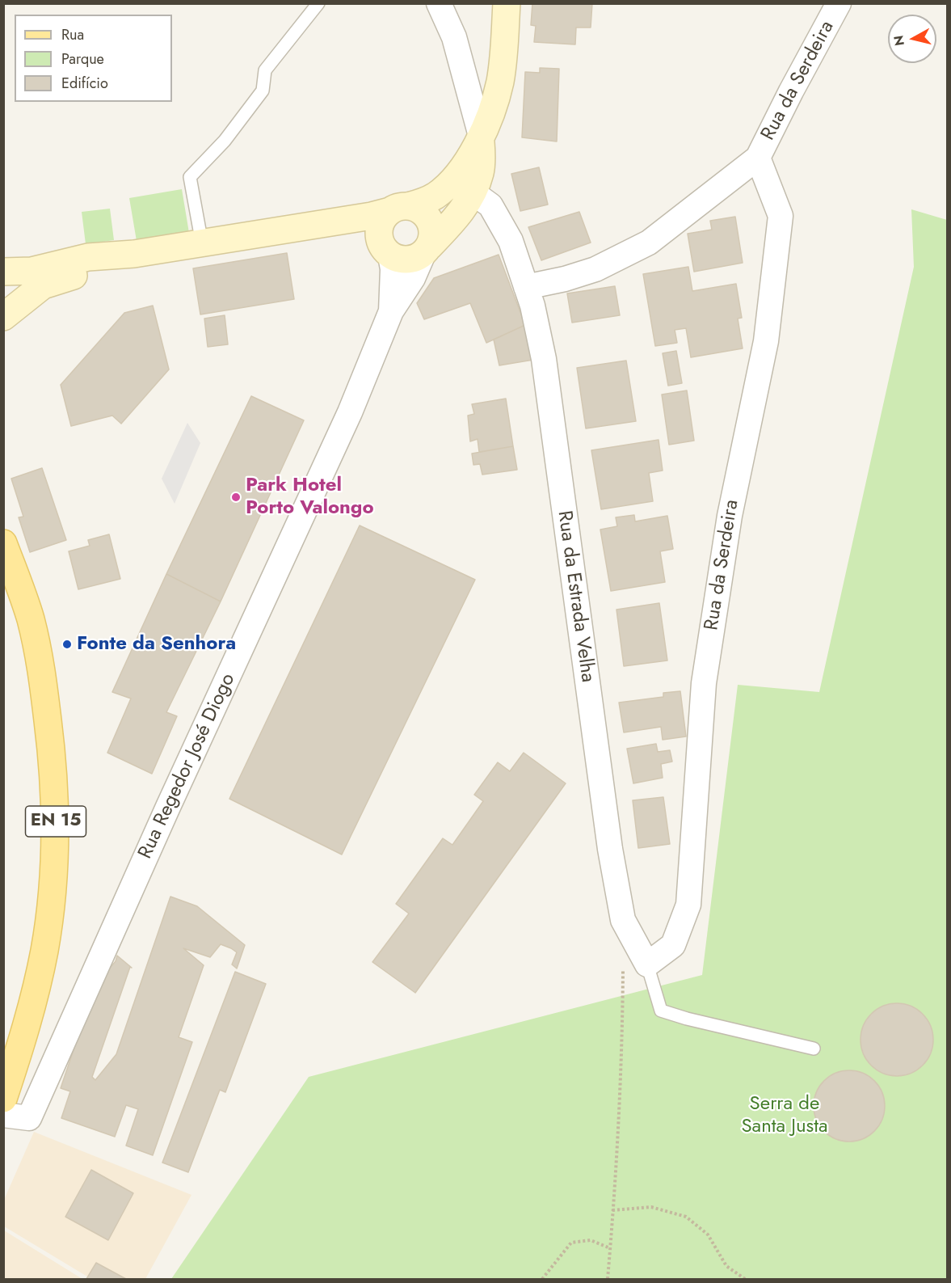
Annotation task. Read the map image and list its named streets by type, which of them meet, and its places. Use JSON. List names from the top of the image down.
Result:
{
  "streets": {
    "main road": ["EN 15"],
    "street": ["Rua da Serdeira", "Rua da Estrada Velha", "Rua Regedor José Diogo"]
  },
  "crossings": [
    ["Rua da Serdeira", "Rua da Estrada Velha"]
  ],
  "parks": ["Serra de Santa Justa"],
  "places": ["Park Hotel Porto Valongo", "Fonte da Senhora"],
  "legend": ["Rua", "Parque", "Edifício"],
  "north": "left"
}
